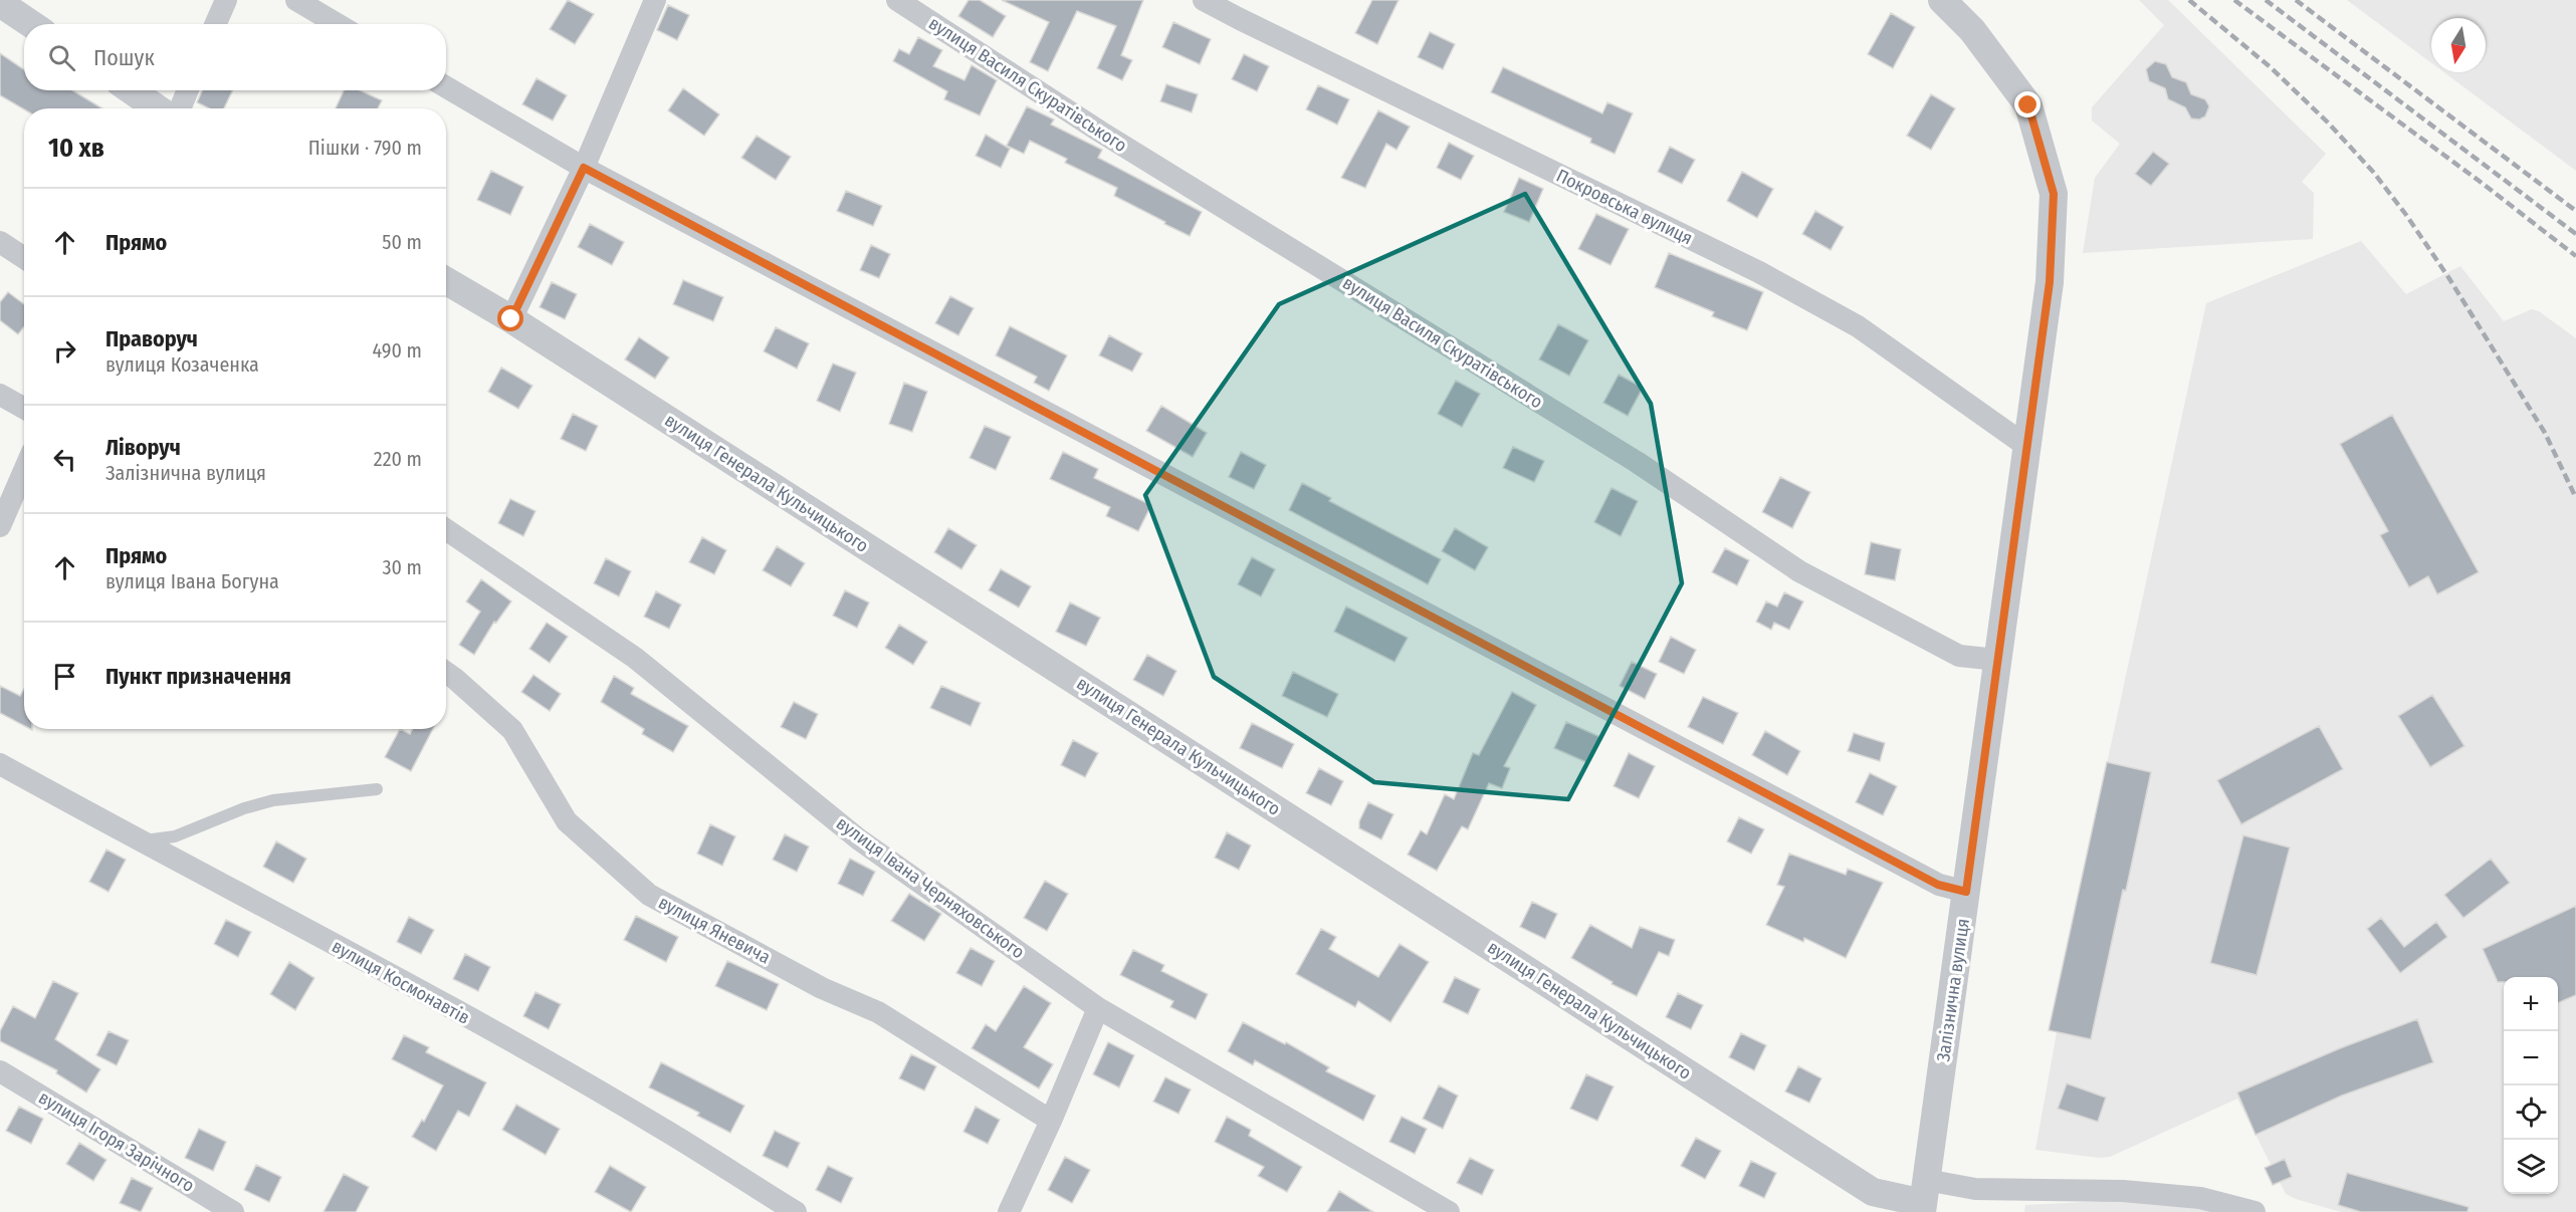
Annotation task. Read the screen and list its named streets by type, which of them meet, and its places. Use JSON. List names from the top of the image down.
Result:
{
  "streets": {
    "street": [
      "вулиця Василя Скуратівського",
      "Покровська вулиця",
      "вулиця Генерала Кульчицького",
      "вулиця Івана Черняховського",
      "вулиця Яневича",
      "вулиця Космонавтів",
      "Залізнична вулиця",
      "вулиця Ігоря Зарічного"
    ]
  },
  "crossings": [
    ["вулиця Василя Скуратівського", "Залізнична вулиця"],
    ["Покровська вулиця", "Залізнична вулиця"],
    ["вулиця Генерала Кульчицького", "Залізнична вулиця"]
  ],
  "north": "bottom",
  "page": {
    "search": "Пошук",
    "heading": ["10 хв", "Пішки · 790 m"],
    "list": [
      ["Прямо", "50 m"],
      ["Праворуч", "вулиця Козаченка", "490 m"],
      ["Ліворуч", "Залізнична вулиця", "220 m"],
      ["Прямо", "вулиця Івана Богуна", "30 m"],
      "Пункт призначення"
    ],
    "map_buttons": ["+", "−"]
  }
}
